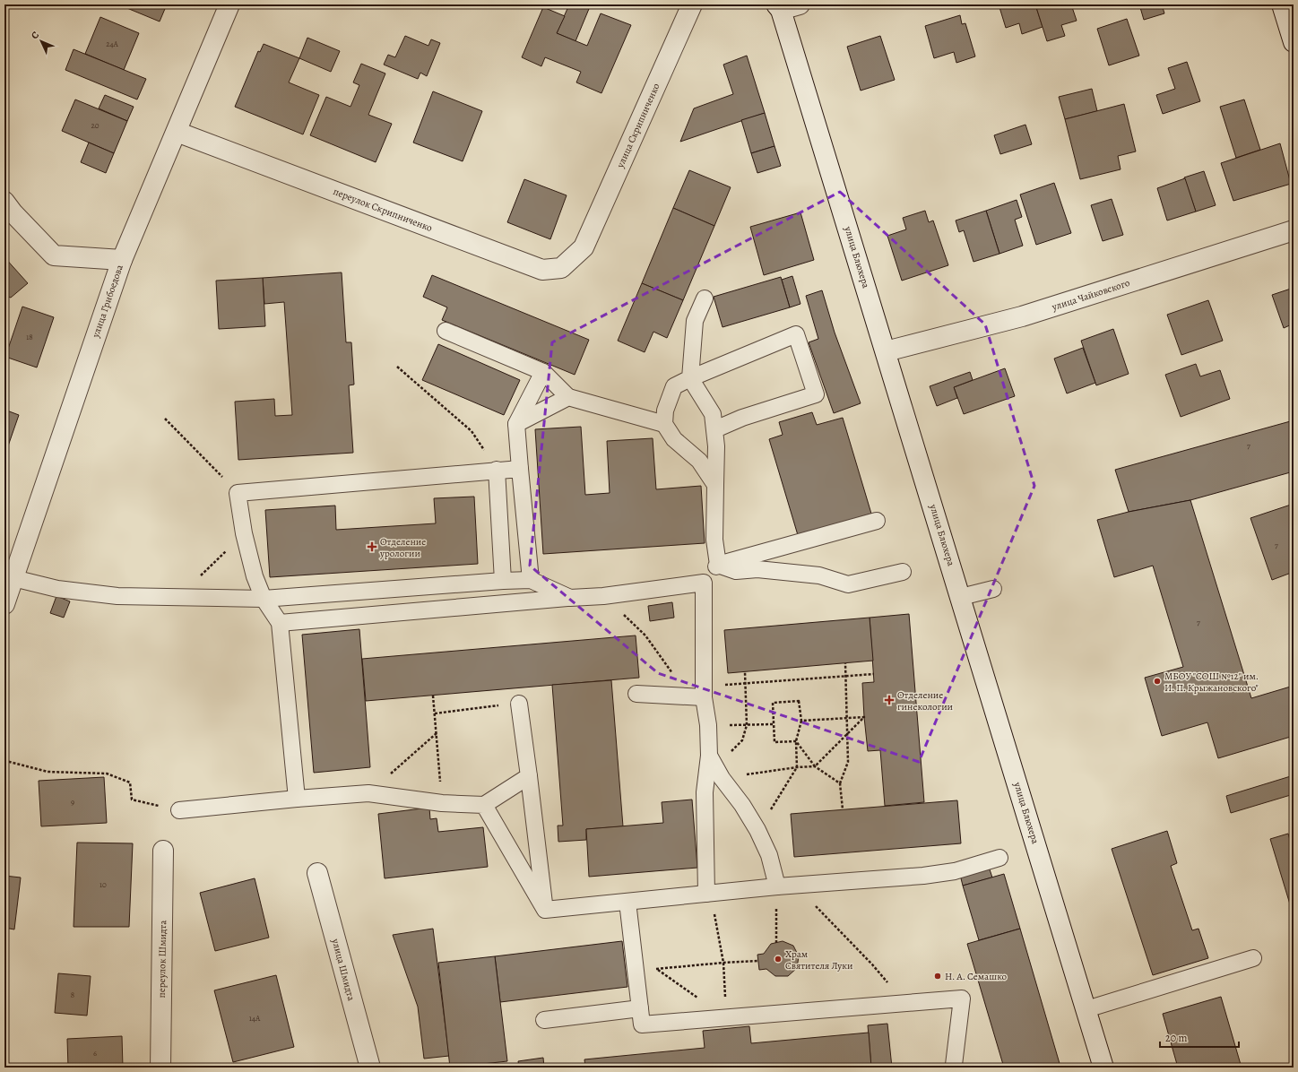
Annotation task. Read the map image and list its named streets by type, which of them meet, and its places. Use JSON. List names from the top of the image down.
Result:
{
  "streets": {
    "street": [
      "улица Скрипниченко",
      "переулок Скрипниченко",
      "улица Блюхера",
      "улица Чайковского",
      "улица Грибоедова",
      "переулок Шмидта",
      "улица Шмидта"
    ]
  },
  "crossings": [
    ["улица Скрипниченко", "переулок Скрипниченко"],
    ["переулок Скрипниченко", "улица Грибоедова"],
    ["улица Блюхера", "улица Чайковского"]
  ],
  "places": {
    "health": ["Отделение урологии", "Отделение гинекологии"],
    "other": ["МБОУ \"СОШ №12\" им. И. П. Крыжановского\"", "Храм Святителя Луки", "Н. А. Семашко"]
  },
  "house_numbers": [
    "24А",
    "20",
    "18",
    "7",
    "7",
    "7",
    "9",
    "10",
    "8",
    "14А",
    "6"
  ],
  "scale_bar": "20 m",
  "north": "top left"
}
